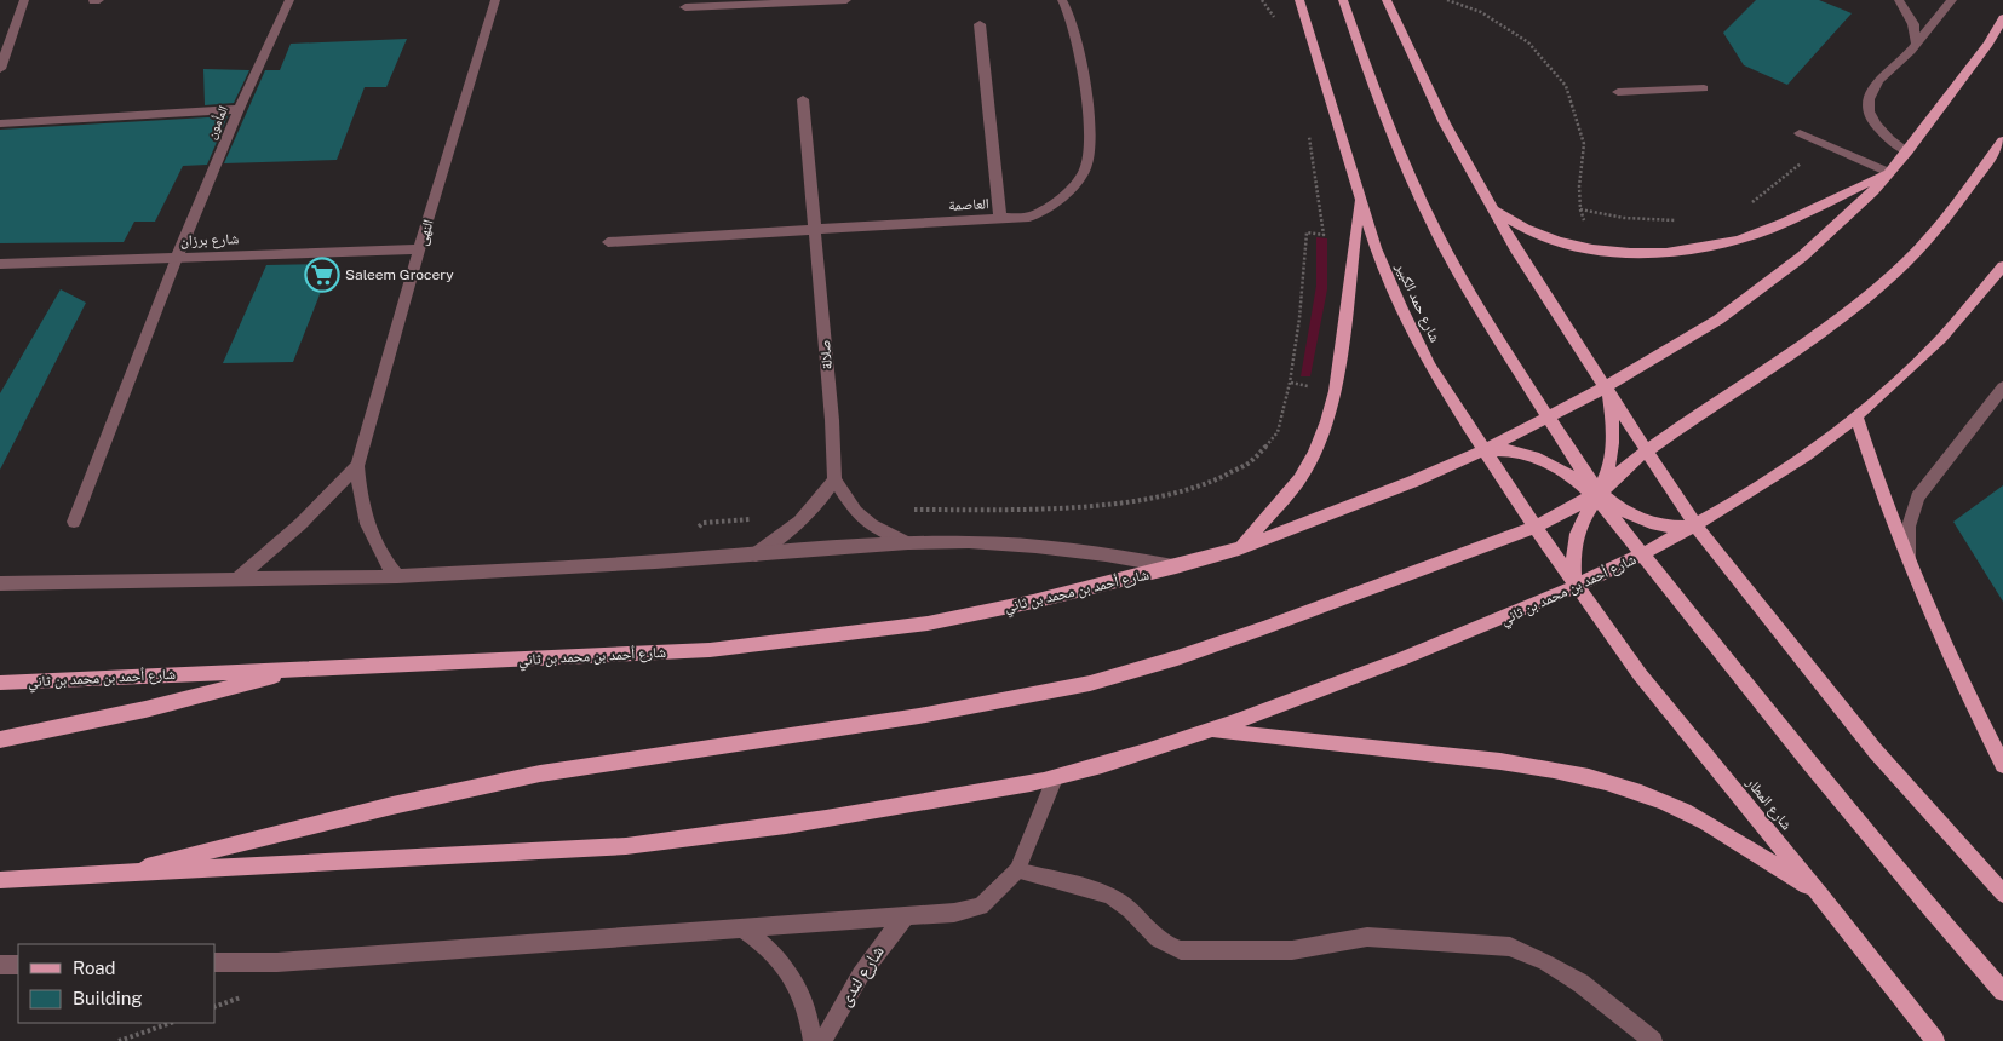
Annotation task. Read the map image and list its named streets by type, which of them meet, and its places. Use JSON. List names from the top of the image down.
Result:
{
  "streets": {
    "main road": ["شارع حمد الكبير", "شارع أحمد بن محمد بن ثاني", "شارع المطار"],
    "street": [
      "المأمون",
      "العاصمة",
      "النهى",
      "شارع برزان",
      "صلالة",
      "شارع لندى"
    ]
  },
  "crossings": [
    ["المأمون", "شارع برزان"],
    ["العاصمة", "صلالة"],
    ["النهى", "شارع برزان"],
    ["النهى", "شارع أحمد بن محمد بن ثاني"],
    ["شارع حمد الكبير", "شارع أحمد بن محمد بن ثاني"],
    ["شارع حمد الكبير", "شارع المطار"],
    ["شارع أحمد بن محمد بن ثاني", "شارع المطار"]
  ],
  "places": {
    "supermarket": ["Saleem Grocery"]
  },
  "legend": ["Road", "Building"]
}
